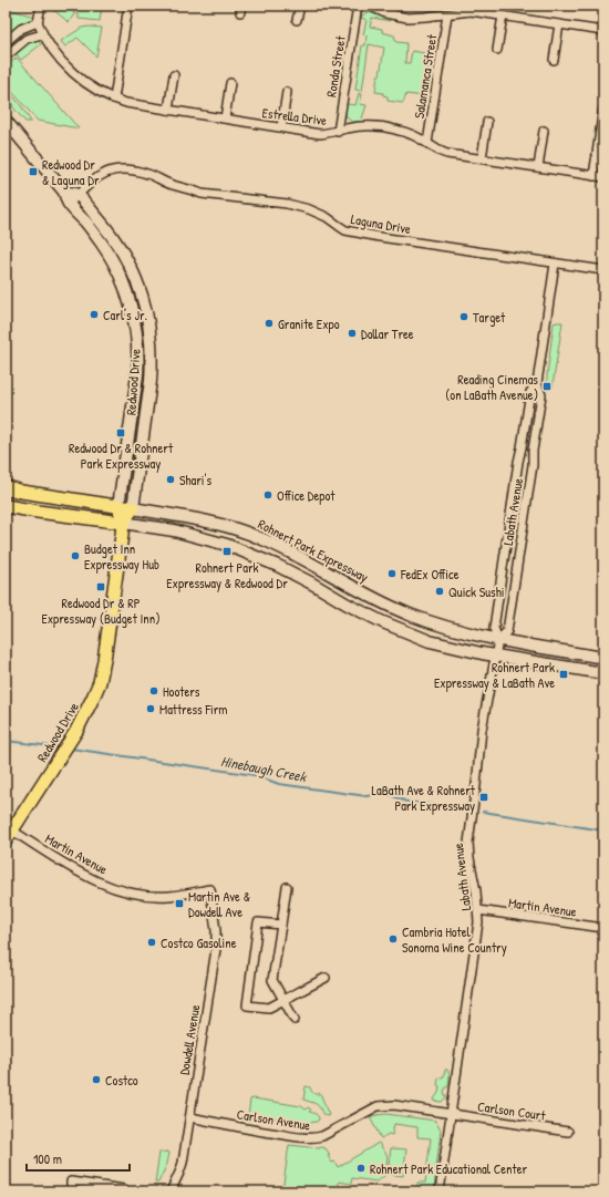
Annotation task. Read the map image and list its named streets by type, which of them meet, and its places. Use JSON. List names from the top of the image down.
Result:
{
  "streets": {
    "main road": ["Redwood Drive", "Rohnert Park Expressway"],
    "street": [
      "Ronda Street",
      "Salamanca Street",
      "Estrella Drive",
      "Laguna Drive",
      "Labath Avenue",
      "Martin Avenue",
      "Dowdell Avenue",
      "Carlson Court",
      "Carlson Avenue"
    ]
  },
  "crossings": [
    ["Ronda Street", "Estrella Drive"],
    ["Salamanca Street", "Estrella Drive"],
    ["Laguna Drive", "Redwood Drive"],
    ["Laguna Drive", "Labath Avenue"],
    ["Redwood Drive", "Rohnert Park Expressway"],
    ["Redwood Drive", "Martin Avenue"],
    ["Labath Avenue", "Rohnert Park Expressway"],
    ["Labath Avenue", "Martin Avenue"],
    ["Labath Avenue", "Carlson Court"],
    ["Labath Avenue", "Carlson Avenue"],
    ["Martin Avenue", "Dowdell Avenue"],
    ["Dowdell Avenue", "Carlson Avenue"],
    ["Carlson Court", "Carlson Avenue"]
  ],
  "water": ["Hinebaugh Creek"],
  "places": {
    "transit": [
      "Redwood Dr & Laguna Dr",
      "Reading Cinemas (on LaBath Avenue)",
      "Redwood Dr & Rohnert Park Expressway",
      "Rohnert Park Expressway & Redwood Dr",
      "Redwood Dr & RP Expressway (Budget Inn)",
      "Rohnert Park Expressway & LaBath Ave",
      "LaBath Ave & Rohnert Park Expressway",
      "Martin Ave & Dowdell Ave"
    ],
    "other": [
      "Carl's Jr.",
      "Target",
      "Granite Expo",
      "Dollar Tree",
      "Shari's",
      "Office Depot",
      "Budget Inn Expressway Hub",
      "FedEx Office",
      "Quick Sushi",
      "Hooters",
      "Mattress Firm",
      "Cambria Hotel Sonoma Wine Country",
      "Costco Gasoline",
      "Costco",
      "Rohnert Park Educational Center"
    ]
  },
  "scale_bar": "100 m"
}
